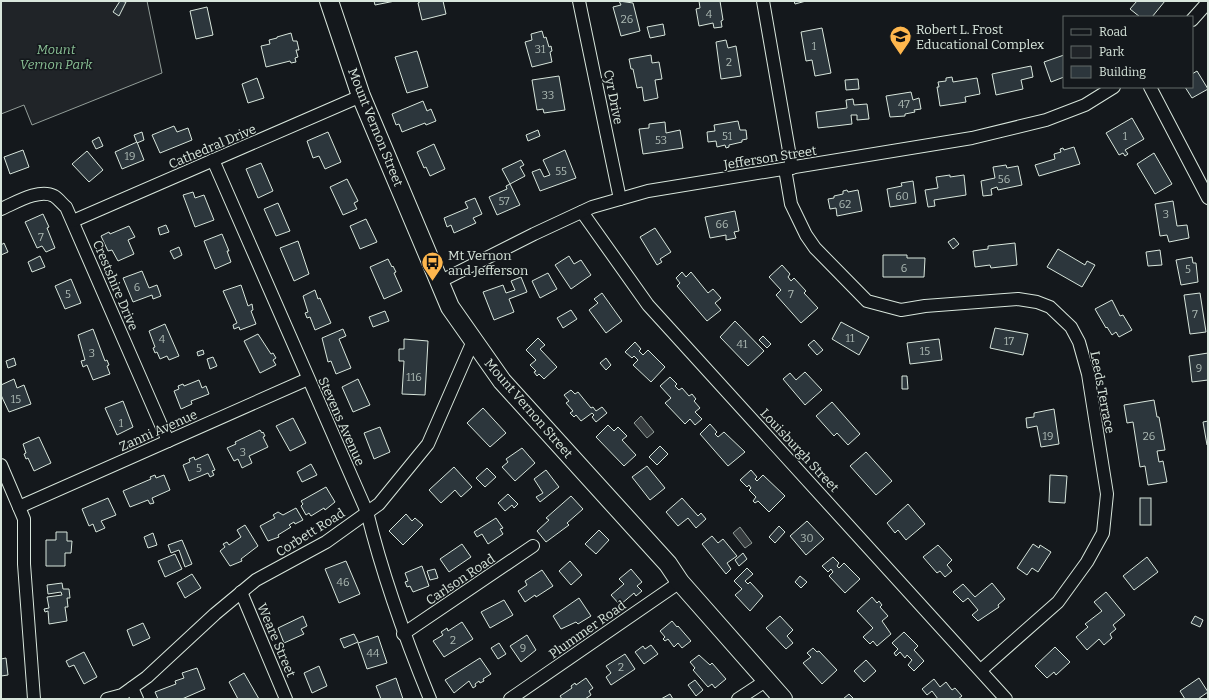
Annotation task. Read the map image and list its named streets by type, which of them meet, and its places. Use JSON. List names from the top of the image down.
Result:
{
  "streets": {
    "main road": ["Mount Vernon Street"],
    "street": [
      "Cyr Drive",
      "Cathedral Drive",
      "Jefferson Street",
      "Crestshire Drive",
      "Leeds Terrace",
      "Stevens Avenue",
      "Zanni Avenue",
      "Louisburgh Street",
      "Corbett Road",
      "Carlson Road",
      "Plummer Road",
      "Weare Street"
    ]
  },
  "crossings": [
    ["Cyr Drive", "Jefferson Street"],
    ["Mount Vernon Street", "Cathedral Drive"],
    ["Mount Vernon Street", "Jefferson Street"],
    ["Mount Vernon Street", "Corbett Road"],
    ["Mount Vernon Street", "Plummer Road"],
    ["Cathedral Drive", "Crestshire Drive"],
    ["Cathedral Drive", "Stevens Avenue"],
    ["Jefferson Street", "Leeds Terrace"],
    ["Jefferson Street", "Louisburgh Street"],
    ["Crestshire Drive", "Zanni Avenue"],
    ["Leeds Terrace", "Louisburgh Street"],
    ["Stevens Avenue", "Zanni Avenue"],
    ["Stevens Avenue", "Corbett Road"],
    ["Stevens Avenue", "Carlson Road"],
    ["Corbett Road", "Weare Street"]
  ],
  "parks": ["Mount Vernon Park"],
  "places": {
    "school or university": ["Robert L. Frost Educational Complex"],
    "bus stop": ["Mt Vernon and Jefferson"]
  },
  "house_numbers": [
    "4",
    "26",
    "1",
    "31",
    "2",
    "33",
    "47",
    "51",
    "1",
    "53",
    "19",
    "55",
    "56",
    "60",
    "57",
    "62",
    "3",
    "66",
    "7",
    "6",
    "5",
    "6",
    "5",
    "7",
    "7",
    "11",
    "4",
    "17",
    "41",
    "15",
    "3",
    "9",
    "116",
    "15",
    "1",
    "19",
    "26",
    "3",
    "5",
    "30",
    "46",
    "2",
    "9",
    "44",
    "2"
  ],
  "legend": ["Road", "Park", "Building"]
}
